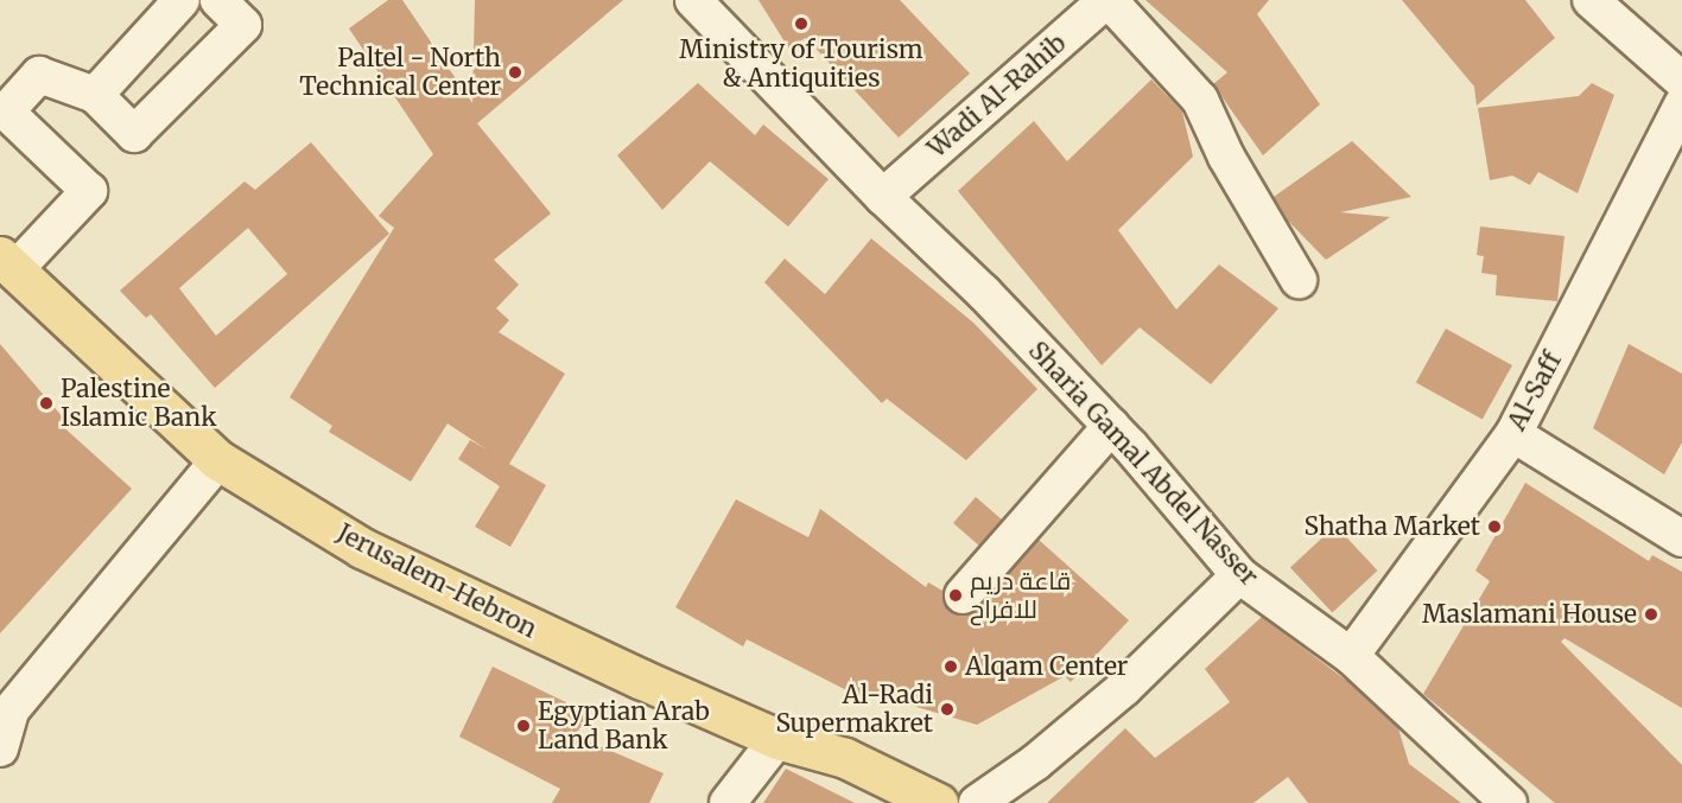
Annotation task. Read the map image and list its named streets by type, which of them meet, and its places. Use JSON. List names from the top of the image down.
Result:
{
  "streets": {
    "main road": ["Jerusalem-Hebron"],
    "street": ["Wadi Al-Rahib", "Al-Saff", "Sharia Gamal Abdel Nasser"]
  },
  "crossings": [
    ["Wadi Al-Rahib", "Sharia Gamal Abdel Nasser"],
    ["Al-Saff", "Sharia Gamal Abdel Nasser"]
  ],
  "places": [
    "Ministry of Tourism & Antiquities",
    "Paltel - North Technical Center",
    "Palestine Islamic Bank",
    "Shatha Market",
    "قاعة دريم للافراح",
    "Maslamani House",
    "Alqam Center",
    "Al-Radi Supermakret",
    "Egyptian Arab Land Bank"
  ]
}
